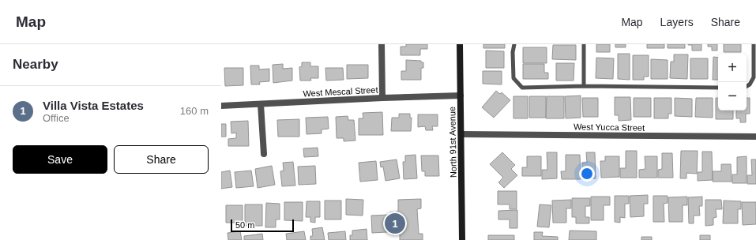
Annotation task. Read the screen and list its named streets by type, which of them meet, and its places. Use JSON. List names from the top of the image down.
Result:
{
  "streets": {
    "main road": ["North 91st Avenue"],
    "street": ["West Mescal Street", "West Yucca Street"]
  },
  "crossings": [
    ["West Mescal Street", "North 91st Avenue"],
    ["West Yucca Street", "North 91st Avenue"]
  ],
  "scale_bar": "50 m",
  "page": {
    "header": "Map",
    "nav": ["Map", "Layers", "Share"],
    "heading": "Nearby",
    "map_buttons": ["+", "−"],
    "list": [
      {
        "mark": "1",
        "name": "Villa Vista Estates",
        "note": "Office",
        "value": "160 m"
      }
    ],
    "buttons": ["Save", "Share"],
    "pins": "1",
    "scale": "50 m"
  }
}
